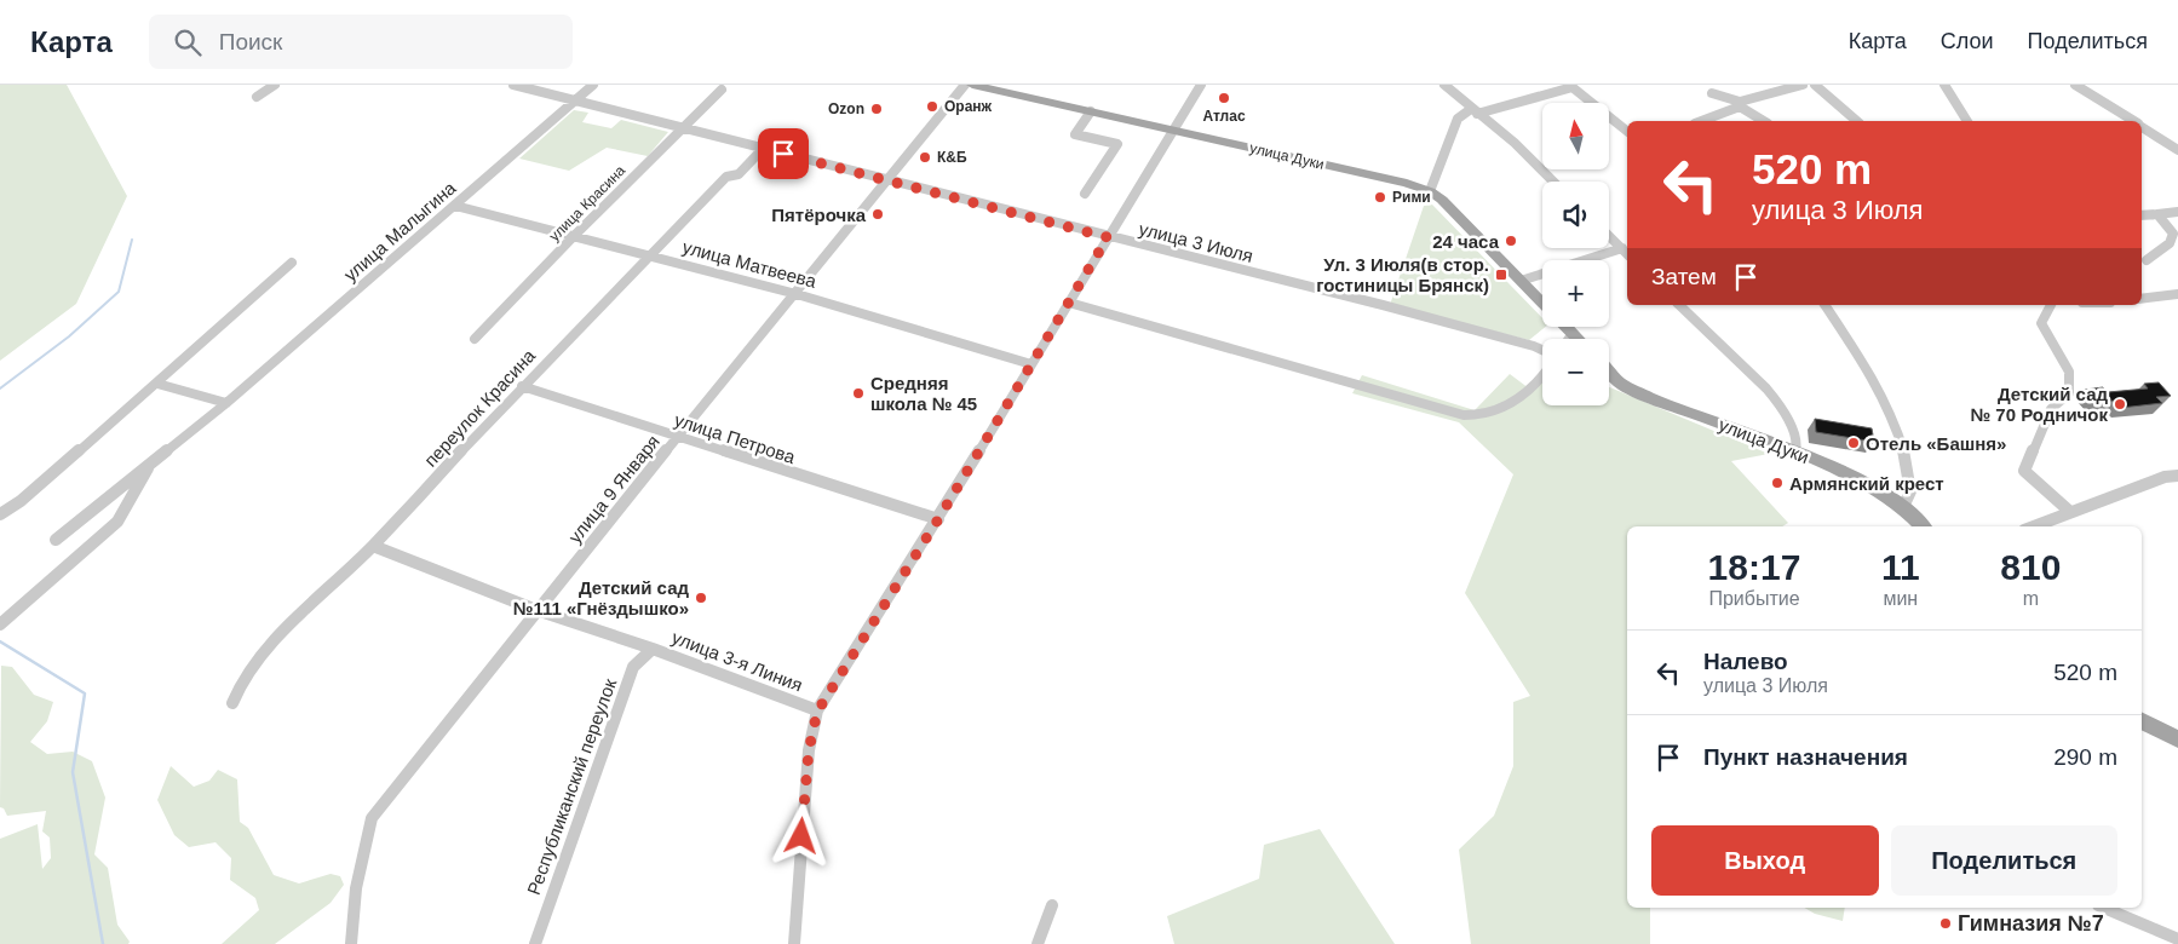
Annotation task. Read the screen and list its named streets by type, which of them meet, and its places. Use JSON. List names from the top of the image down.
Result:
{
  "streets": {
    "main road": ["улица Дуки"],
    "street": [
      "улица Красина",
      "улица Малыгина",
      "улица 3 Июля",
      "улица Матвеева",
      "переулок Красина",
      "улица Петрова",
      "улица 9 Января",
      "улица 3-я Линия",
      "Республиканский переулок"
    ]
  },
  "crossings": [
    ["улица Красина", "улица 3 Июля"],
    ["улица Красина", "улица Матвеева"],
    ["улица Малыгина", "улица 3 Июля"],
    ["улица Малыгина", "улица Матвеева"],
    ["улица 3 Июля", "переулок Красина"],
    ["улица 3 Июля", "улица 9 Января"],
    ["улица Матвеева", "переулок Красина"],
    ["улица Матвеева", "улица 9 Января"],
    ["переулок Красина", "улица Петрова"],
    ["переулок Красина", "улица 3-я Линия"],
    ["улица Петрова", "улица 9 Января"],
    ["улица 9 Января", "улица 3-я Линия"],
    ["улица 3-я Линия", "Республиканский переулок"]
  ],
  "places": {
    "other": [
      "Атлас",
      "Оранж",
      "Ozon",
      "К&Б",
      "Рими",
      "Пятёрочка",
      "24 часа",
      "Средняя школа № 45",
      "Детский сад № 70 Родничок",
      "Отель «Башня»",
      "Армянский крест",
      "Детский сад №111 «Гнёздышко»",
      "Гимназия №7"
    ],
    "transit": ["Ул. 3 Июля(в стор. гостиницы Брянск)"]
  },
  "north": "top",
  "page": {
    "header": "Карта",
    "search": "Поиск",
    "nav": ["Карта", "Слои", "Поделиться"],
    "map_buttons": ["+", "−"],
    "turn": ["520 m", "улица 3 Июля"],
    "then": "Затем",
    "eta": [
      "18:17",
      "Прибытие",
      "11",
      "мин",
      "810",
      "m"
    ],
    "list": [
      {
        "name": "Налево",
        "note": "улица 3 Июля",
        "value": "520 m"
      },
      {
        "name": "Пункт назначения",
        "value": "290 m"
      }
    ],
    "buttons": ["Выход", "Поделиться"]
  }
}
